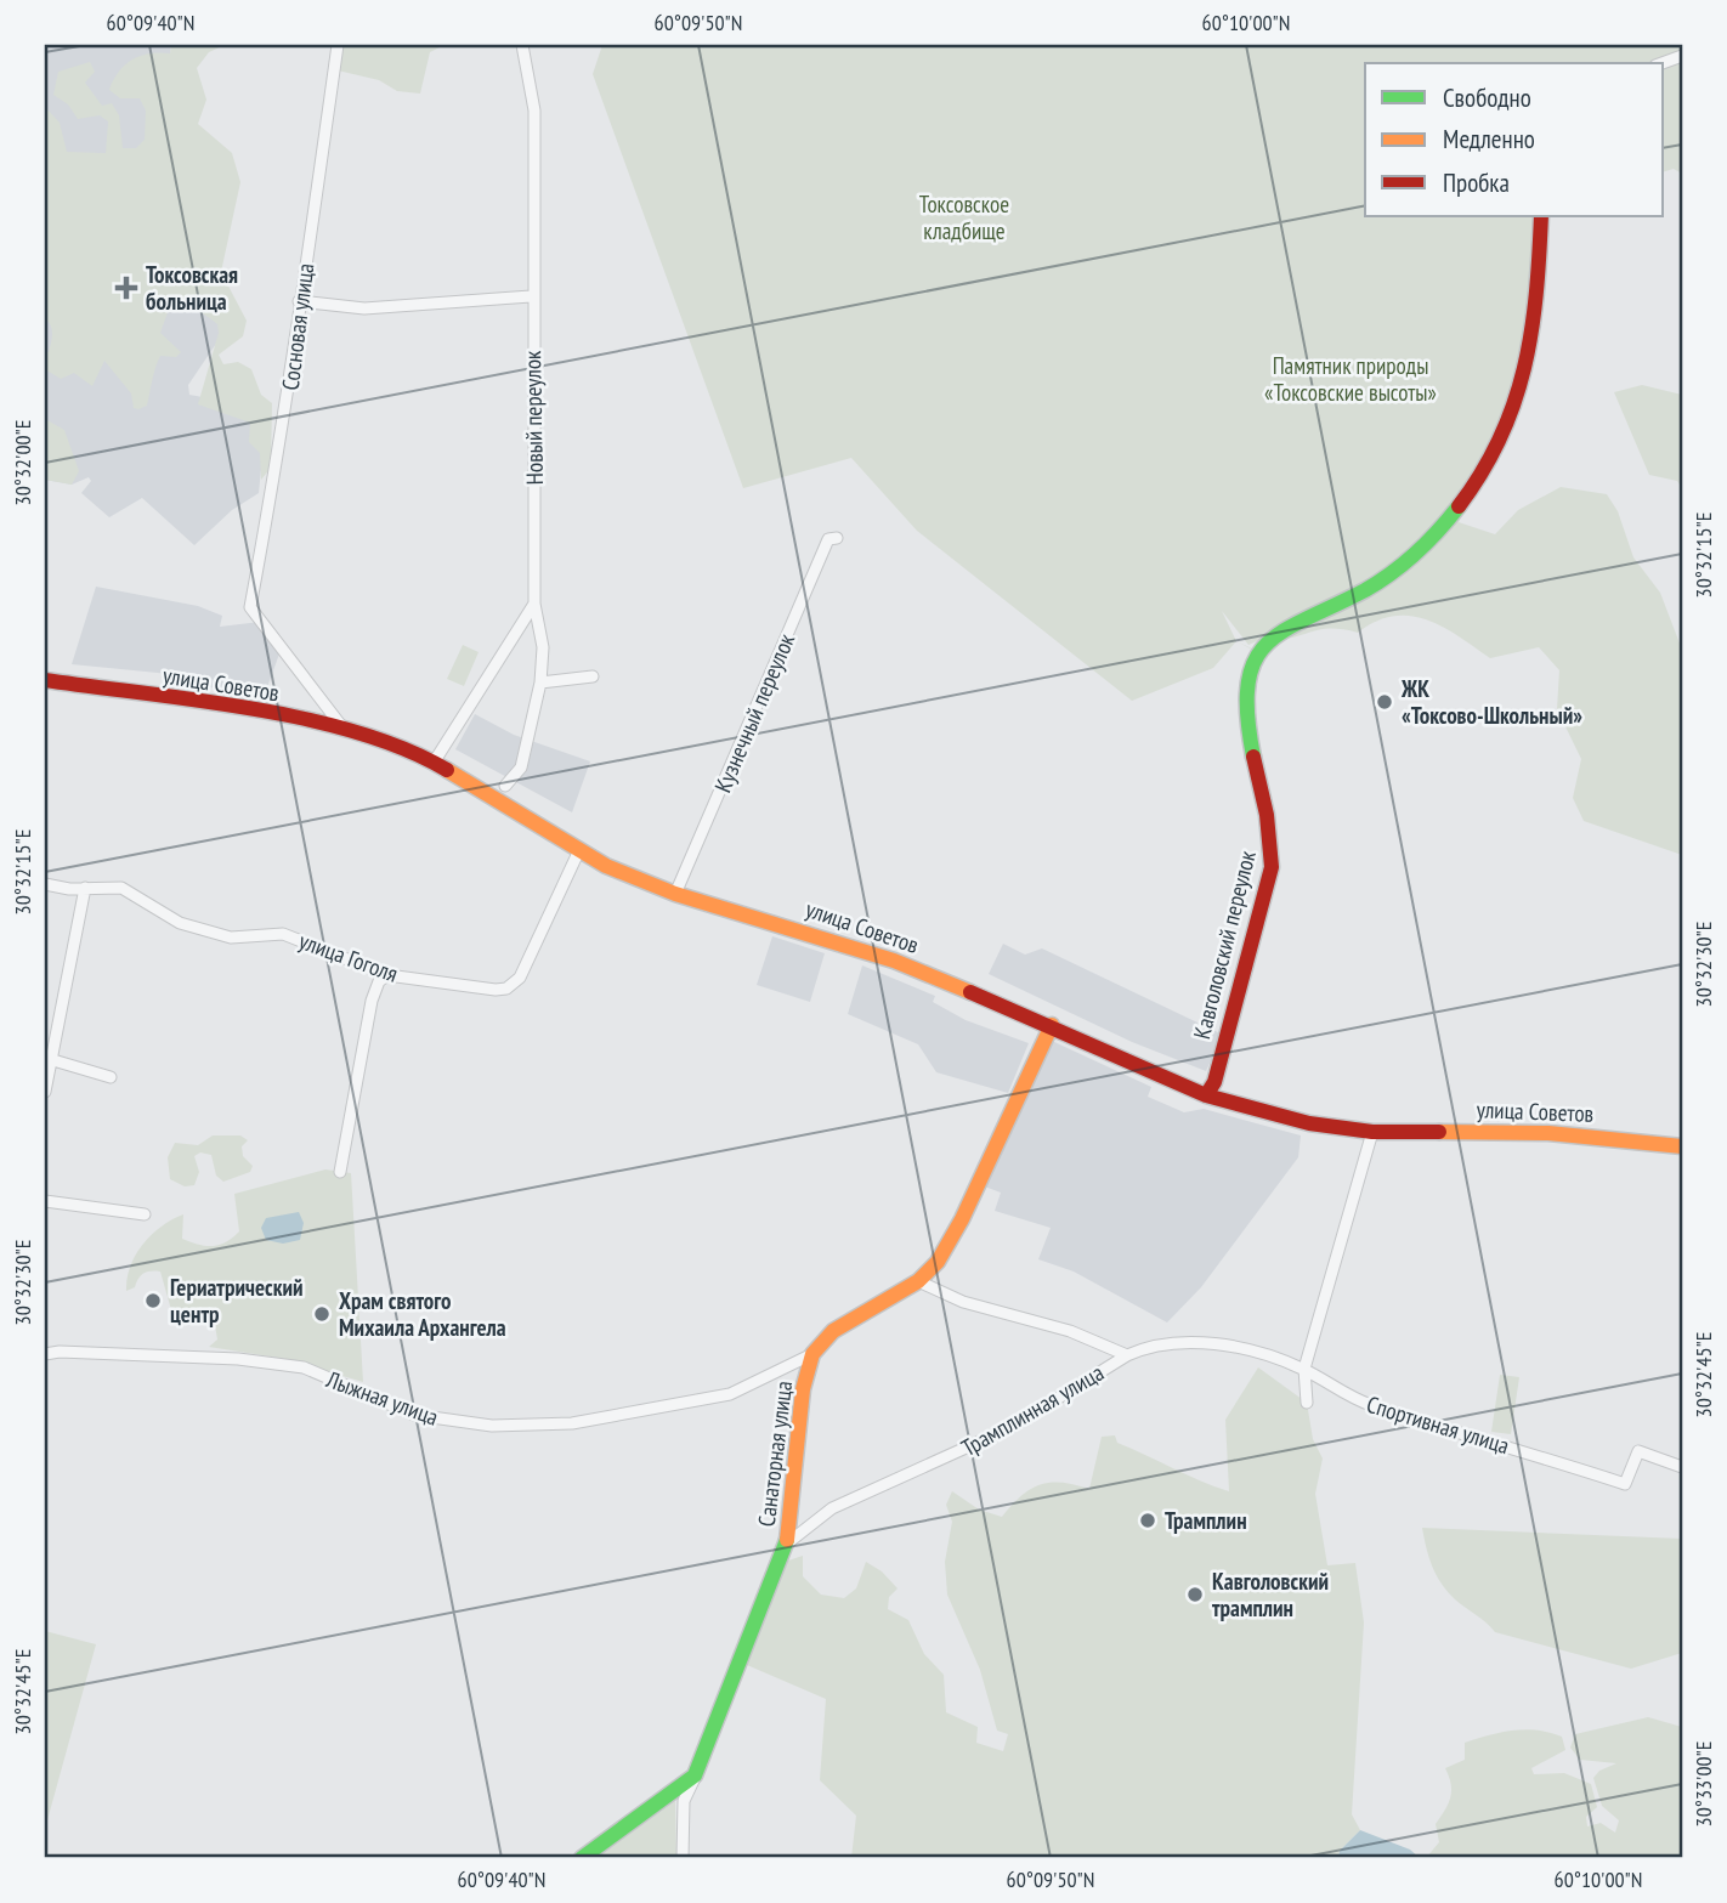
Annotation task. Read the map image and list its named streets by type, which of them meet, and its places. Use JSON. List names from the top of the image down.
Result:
{
  "streets": {
    "street": [
      "Сосновая улица",
      "Новый переулок",
      "улица Советов",
      "Кузнечный переулок",
      "Кавголовский переулок",
      "улица Гоголя",
      "Лыжная улица",
      "Трамплинная улица",
      "Спортивная улица",
      "Санаторная улица"
    ]
  },
  "crossings": [
    ["Сосновая улица", "улица Советов"],
    ["улица Советов", "Кузнечный переулок"],
    ["улица Советов", "Кавголовский переулок"],
    ["улица Советов", "улица Гоголя"],
    ["улица Советов", "Санаторная улица"],
    ["Лыжная улица", "Санаторная улица"],
    ["Трамплинная улица", "Спортивная улица"],
    ["Трамплинная улица", "Санаторная улица"]
  ],
  "parks": ["Токсовское кладбище", "Памятник природы «Токсовские высоты»"],
  "places": {
    "health": ["Токсовская больница"],
    "other": [
      "ЖК «Токсово-Школьный»",
      "Гериатрический центр",
      "Храм святого Михаила Архангела",
      "Трамплин",
      "Кавголовский трамплин"
    ]
  },
  "legend": ["Свободно", "Медленно", "Пробка"],
  "coordinates": [
    "60°09'40\"N",
    "60°09'50\"N",
    "60°10'00\"N",
    "30°32'00\"E",
    "30°32'15\"E",
    "30°32'30\"E",
    "30°32'45\"E",
    "30°33'00\"E"
  ]
}
